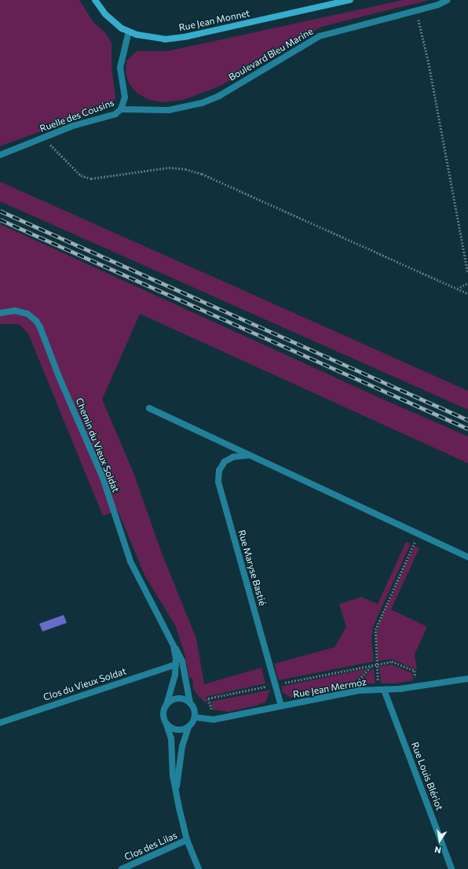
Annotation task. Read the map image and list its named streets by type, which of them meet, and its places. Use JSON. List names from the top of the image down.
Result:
{
  "streets": {
    "street": [
      "Rue Jean Monnet",
      "Boulevard Bleu Marine",
      "Ruelle des Cousins",
      "Chemin du Vieux Soldat",
      "Rue Maryse Bastié",
      "Clos du Vieux Soldat",
      "Rue Jean Mermoz",
      "Rue Louis Blériot",
      "Clos des Lilas"
    ]
  },
  "crossings": [
    ["Rue Jean Monnet", "Ruelle des Cousins"],
    ["Boulevard Bleu Marine", "Ruelle des Cousins"],
    ["Chemin du Vieux Soldat", "Clos du Vieux Soldat"],
    ["Chemin du Vieux Soldat", "Rue Jean Mermoz"],
    ["Rue Maryse Bastié", "Rue Jean Mermoz"],
    ["Rue Jean Mermoz", "Rue Louis Blériot"]
  ],
  "north": "bottom"
}
